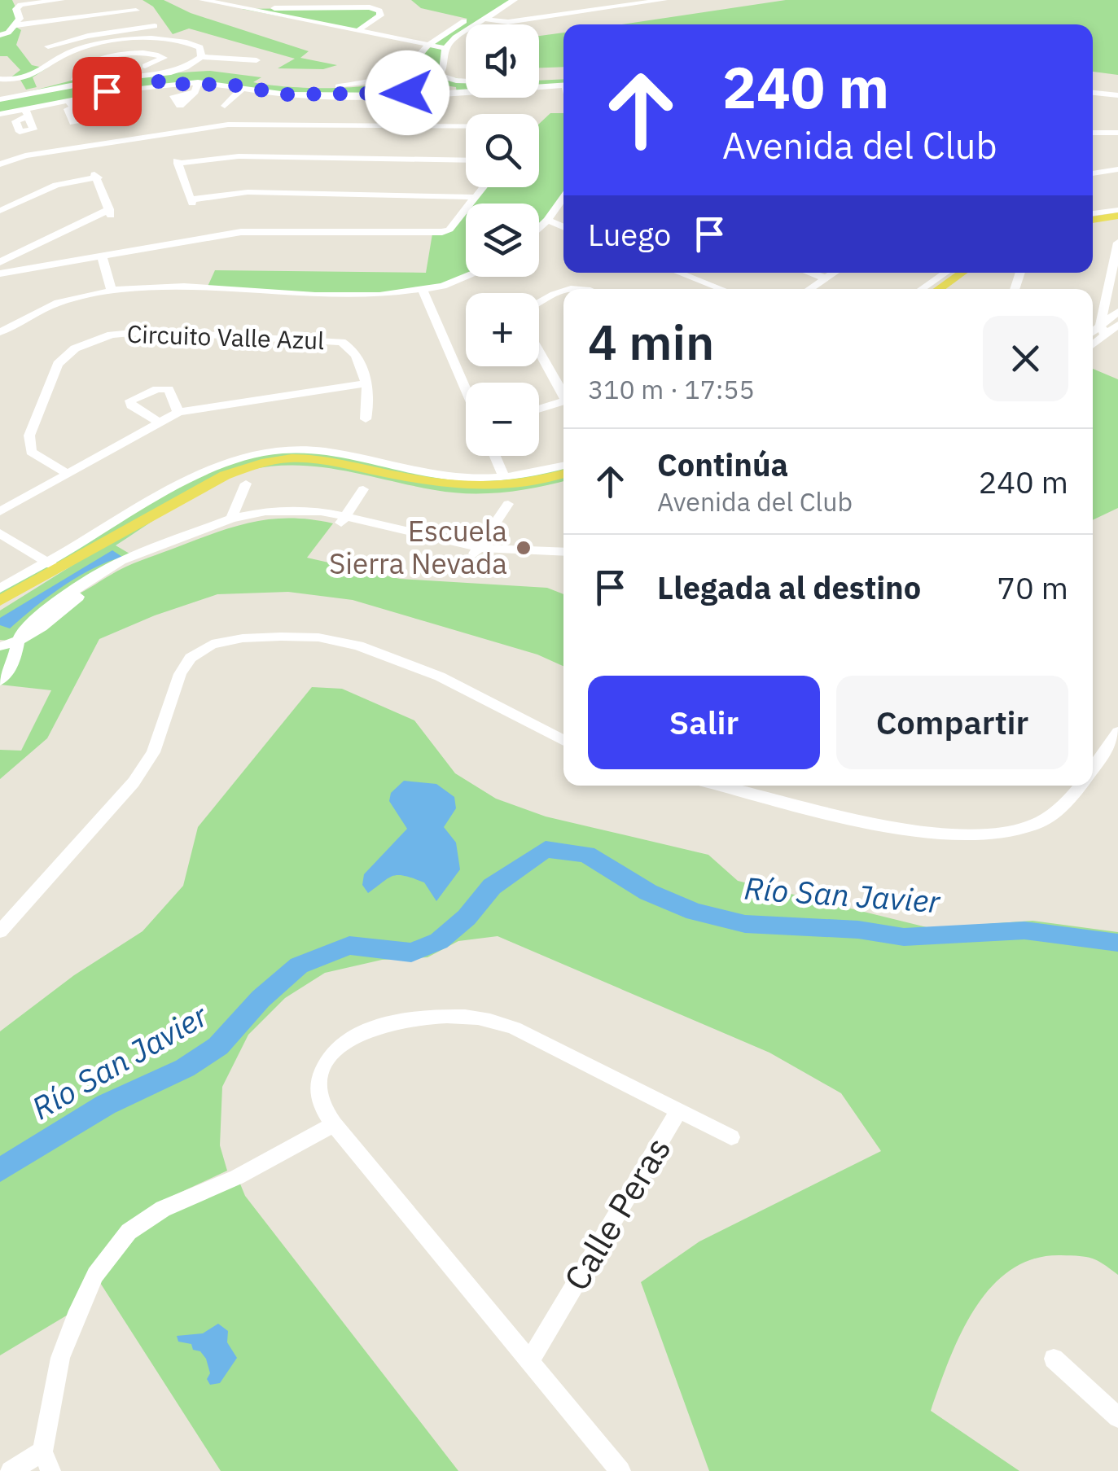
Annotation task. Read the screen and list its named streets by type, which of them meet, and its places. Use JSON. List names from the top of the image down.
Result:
{
  "streets": {
    "street": ["Circuito Valle Azul", "Calle Peras"]
  },
  "water": ["Río San Javier"],
  "places": ["Escuela Sierra Nevada"],
  "page": {
    "map_buttons": ["+", "−"],
    "turn": ["240 m", "Avenida del Club"],
    "then": "Luego",
    "heading": ["4 min", "310 m · 17:55"],
    "list": [
      {
        "name": "Continúa",
        "note": "Avenida del Club",
        "value": "240 m"
      },
      {
        "name": "Llegada al destino",
        "value": "70 m"
      }
    ],
    "buttons": ["Salir", "Compartir"]
  }
}
